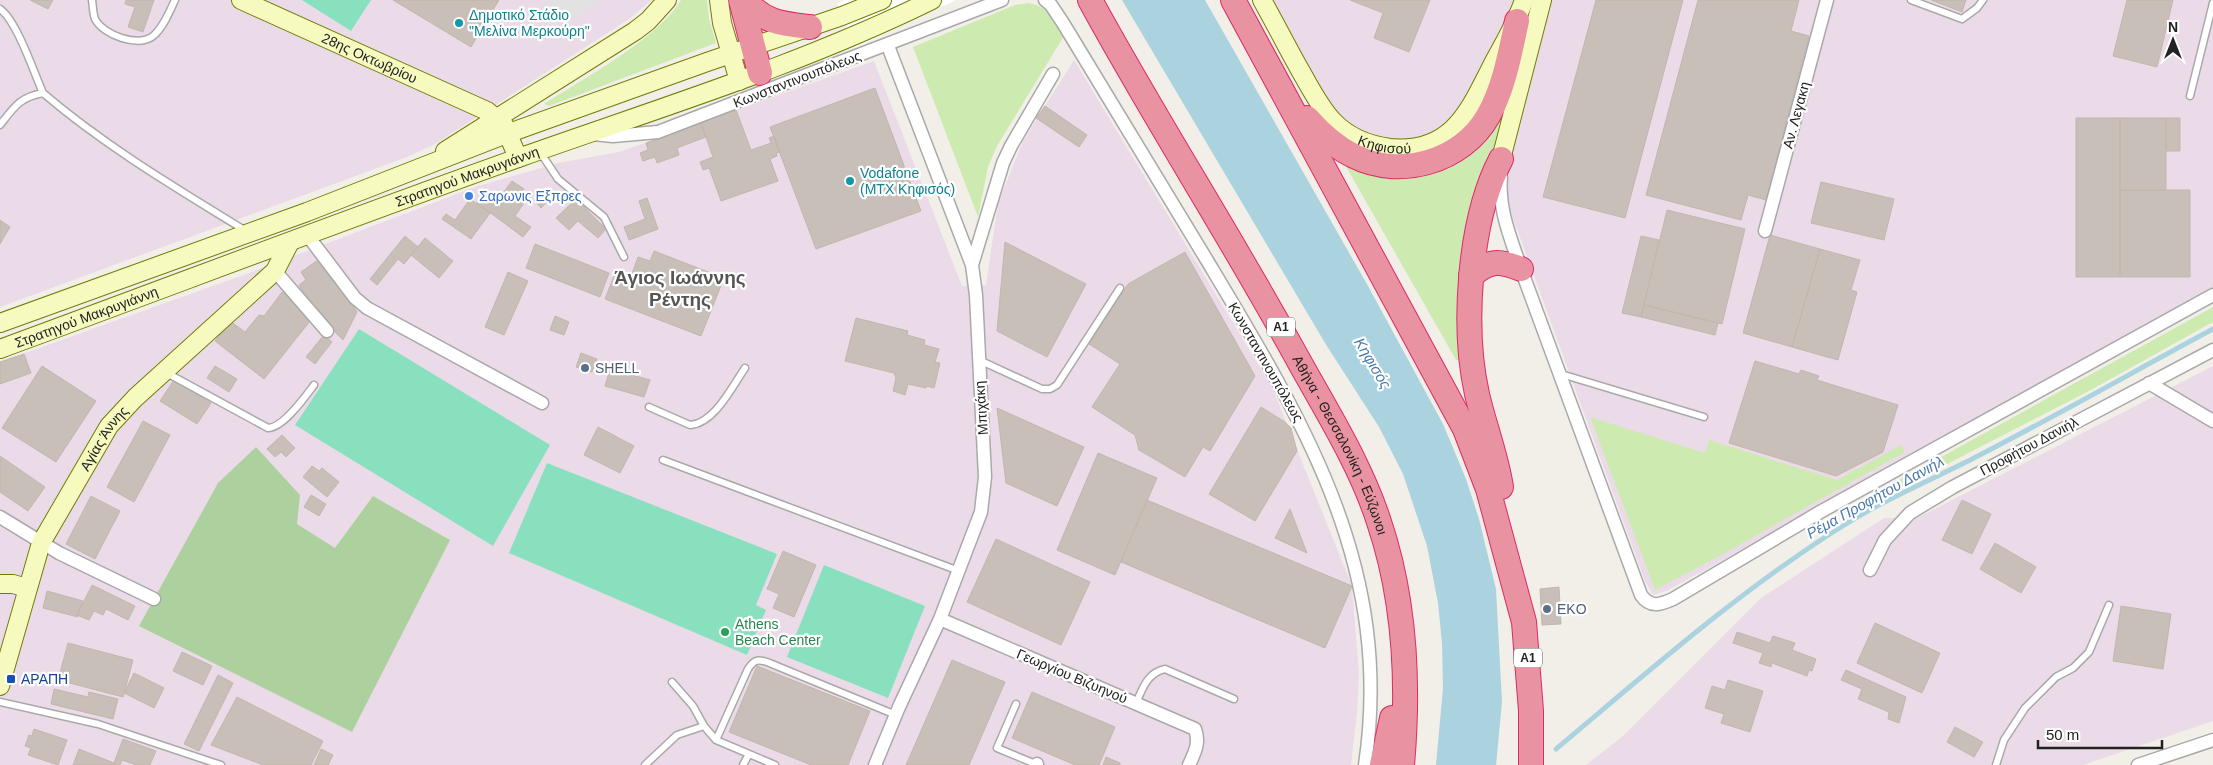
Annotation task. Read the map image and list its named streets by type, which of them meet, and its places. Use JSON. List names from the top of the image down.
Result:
{
  "streets": {
    "highway": ["Α1", "Αθήνα - Θεσσαλονίκη - Εύζωνοι"],
    "street": [
      "28ης Οκτωβρίου",
      "Κωνσταντινουπόλεως",
      "Αν. Λεγακη",
      "Κηφισού",
      "Στρατηγού Μακρυγιάννη",
      "Μπιχάκη",
      "Αγίας Άννης",
      "Προφήτου Δανιήλ",
      "Γεωργίου Βιζυηνού"
    ]
  },
  "crossings": [
    ["Κωνσταντινουπόλεως", "Στρατηγού Μακρυγιάννη"],
    ["Κωνσταντινουπόλεως", "Μπιχάκη"],
    ["Στρατηγού Μακρυγιάννη", "Αγίας Άννης"],
    ["Μπιχάκη", "Γεωργίου Βιζυηνού"]
  ],
  "districts": ["Άγιος Ιωάννης Ρέντης"],
  "water": ["Κηφισός", "Ρέμα Προφήτου Δανιήλ"],
  "places": {
    "other": [
      "Δημοτικό Στάδιο \"Μελίνα Μερκούρη\"",
      "Vodafone (MTX Κηφισός)",
      "Σαρωνις Εξπρες",
      "SHELL",
      "EKO",
      "Athens Beach Center"
    ],
    "transit": ["ΑΡΑΠΗ"]
  },
  "scale_bar": "50 m",
  "north": "top"
}
